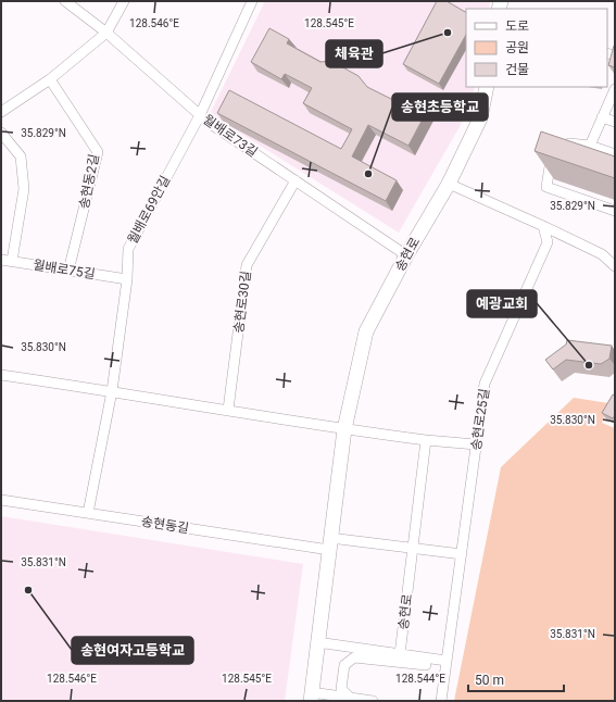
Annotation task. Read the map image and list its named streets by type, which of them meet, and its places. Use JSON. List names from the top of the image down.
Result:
{
  "streets": {
    "main road": ["송현로"],
    "street": [
      "월배로73길",
      "송현동2길",
      "월배로69안길",
      "월배로75길",
      "송현로30길",
      "송현로25길",
      "송현동길"
    ]
  },
  "crossings": [
    ["월배로73길", "월배로69안길"],
    ["월배로73길", "송현로"],
    ["월배로73길", "송현로30길"],
    ["송현동2길", "월배로75길"],
    ["월배로69안길", "월배로75길"],
    ["월배로69안길", "송현동길"],
    ["송현로", "송현동길"],
    ["송현로25길", "송현동길"]
  ],
  "places": [
    "체육관",
    "송현초등학교",
    "예광교회",
    "송현여자고등학교"
  ],
  "legend": ["도로", "공원", "건물"],
  "scale_bar": "50 m",
  "coordinates": [
    "128.546°E",
    "128.545°E",
    "35.829°N",
    "35.830°N",
    "35.831°N",
    "128.544°E"
  ]
}
